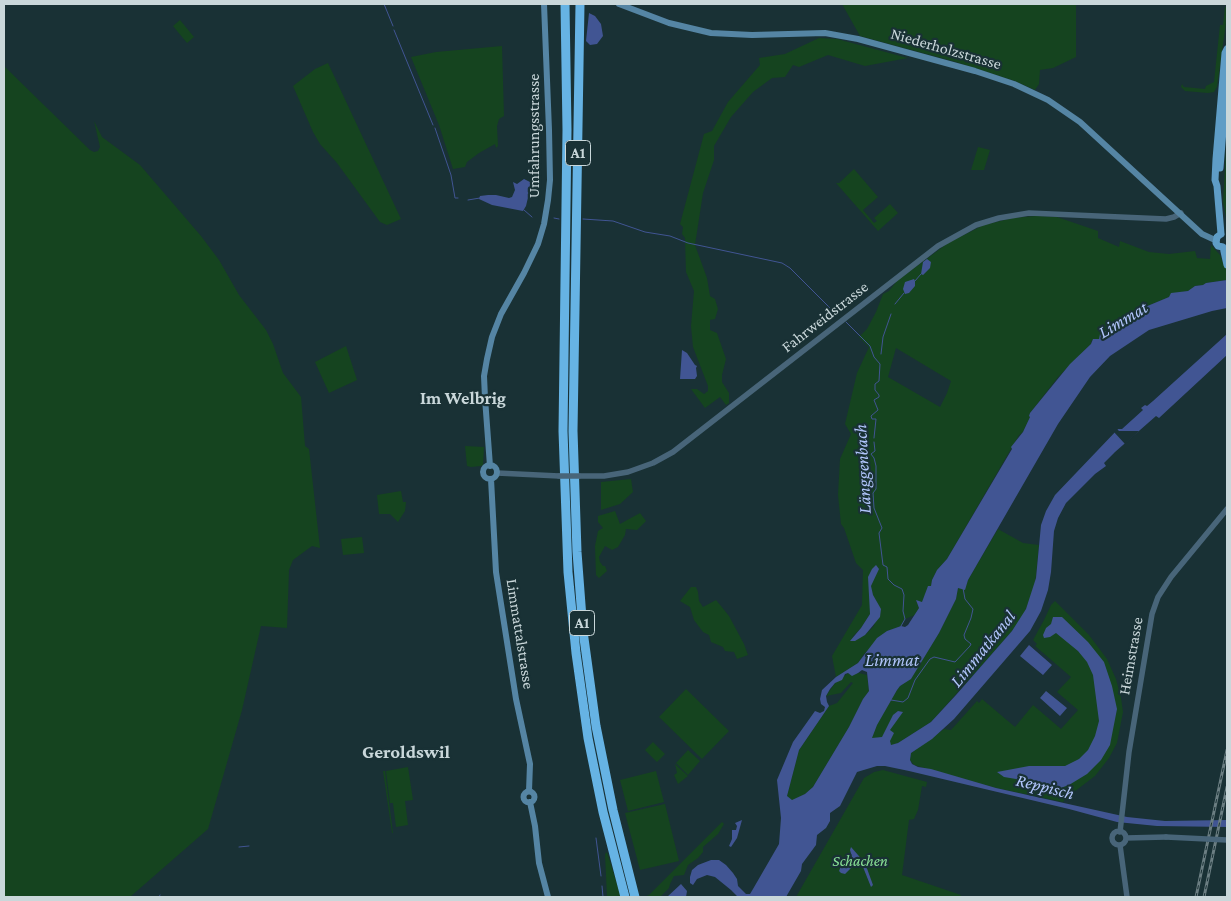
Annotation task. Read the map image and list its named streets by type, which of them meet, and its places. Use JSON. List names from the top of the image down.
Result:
{
  "streets": {
    "highway": ["A1"],
    "main road": ["Niederholzstrasse", "Umfahrungsstrasse", "Limmattalstrasse"],
    "street": ["Fahrweidstrasse", "Heimstrasse"]
  },
  "crossings": [
    ["Niederholzstrasse", "Fahrweidstrasse"],
    ["Umfahrungsstrasse", "Fahrweidstrasse"],
    ["Umfahrungsstrasse", "Limmattalstrasse"],
    ["Fahrweidstrasse", "Limmattalstrasse"]
  ],
  "districts": ["Im Welbrig", "Geroldswil"],
  "water": [
    "Limmat",
    "Länggenbach",
    "Limmatkanal",
    "Reppisch"
  ],
  "parks": ["Schachen"]
}
